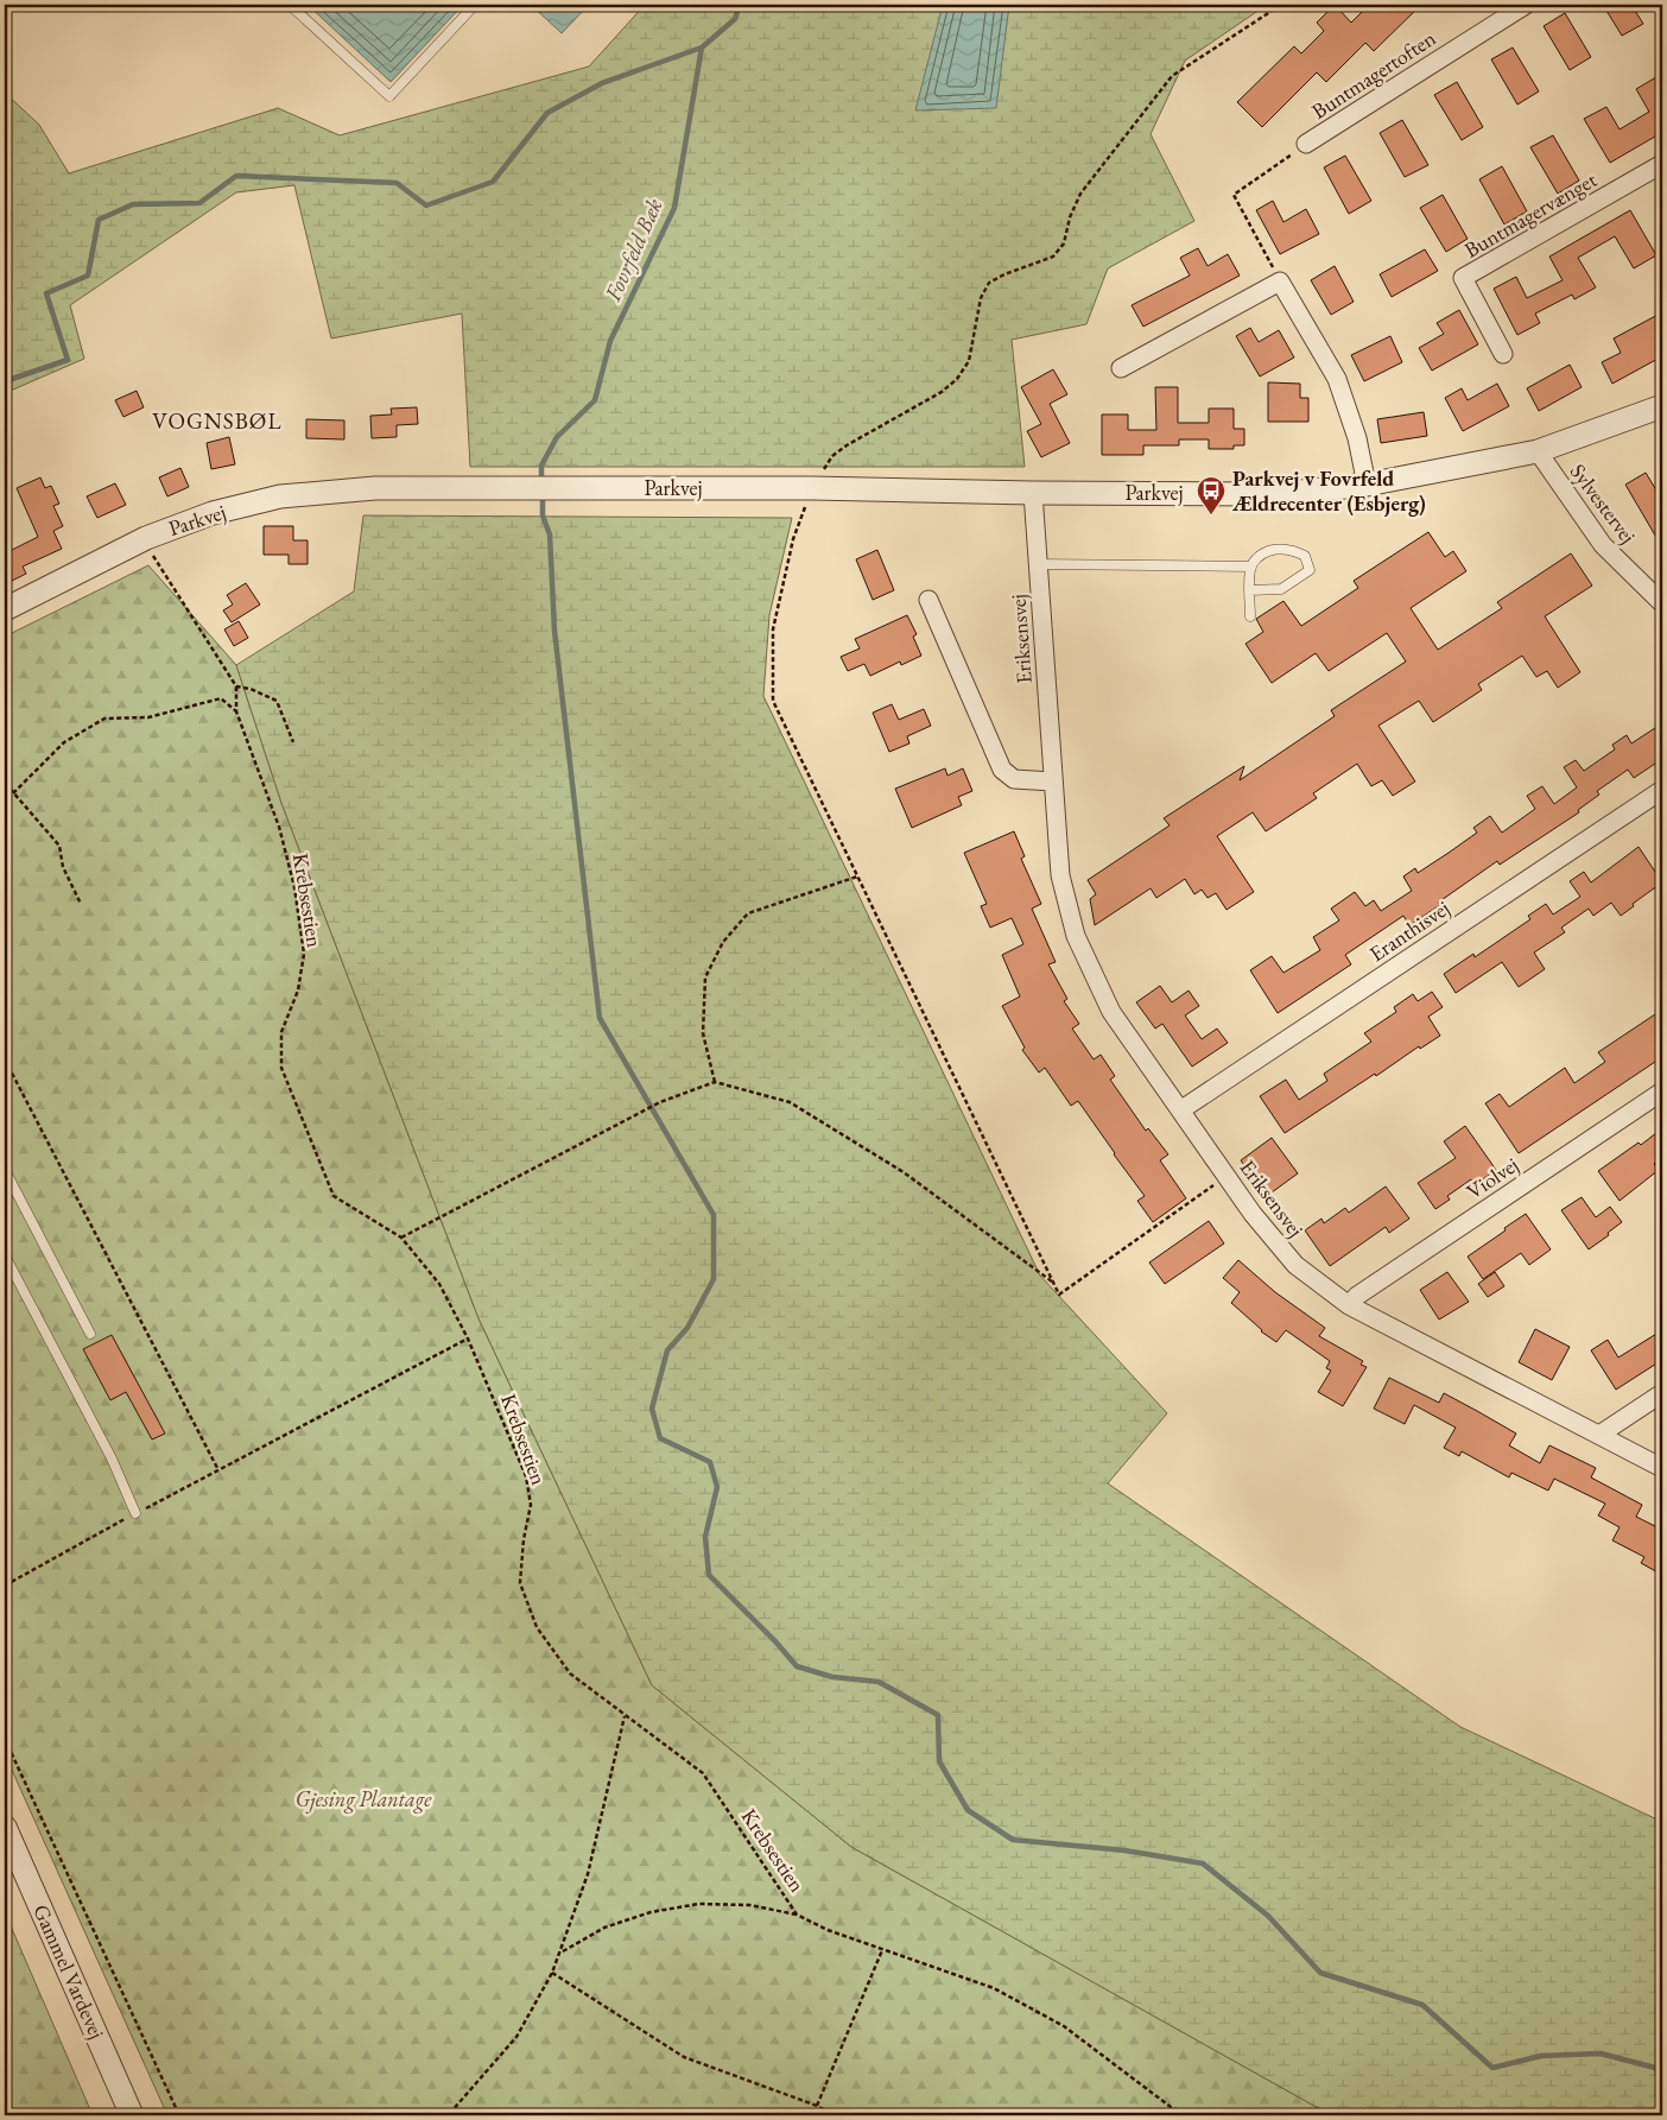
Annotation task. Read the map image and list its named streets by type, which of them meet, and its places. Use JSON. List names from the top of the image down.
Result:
{
  "streets": {
    "street": [
      "Buntmagertoften",
      "Buntmagervænget",
      "Parkvej",
      "Sylvestervej",
      "Eriksensvej",
      "Eranthisvej",
      "Violvej",
      "Gammel Vardevej"
    ],
    "path": ["Krebsestien"]
  },
  "crossings": [
    ["Parkvej", "Sylvestervej"],
    ["Parkvej", "Eriksensvej"],
    ["Eriksensvej", "Eranthisvej"],
    ["Eriksensvej", "Violvej"]
  ],
  "districts": ["VOGNSBØL"],
  "water": ["Fovrfeld Bæk"],
  "parks": ["Gjesing Plantage"],
  "places": {
    "bus stop": ["Parkvej v Fovrfeld Ældrecenter (Esbjerg)"]
  }
}
